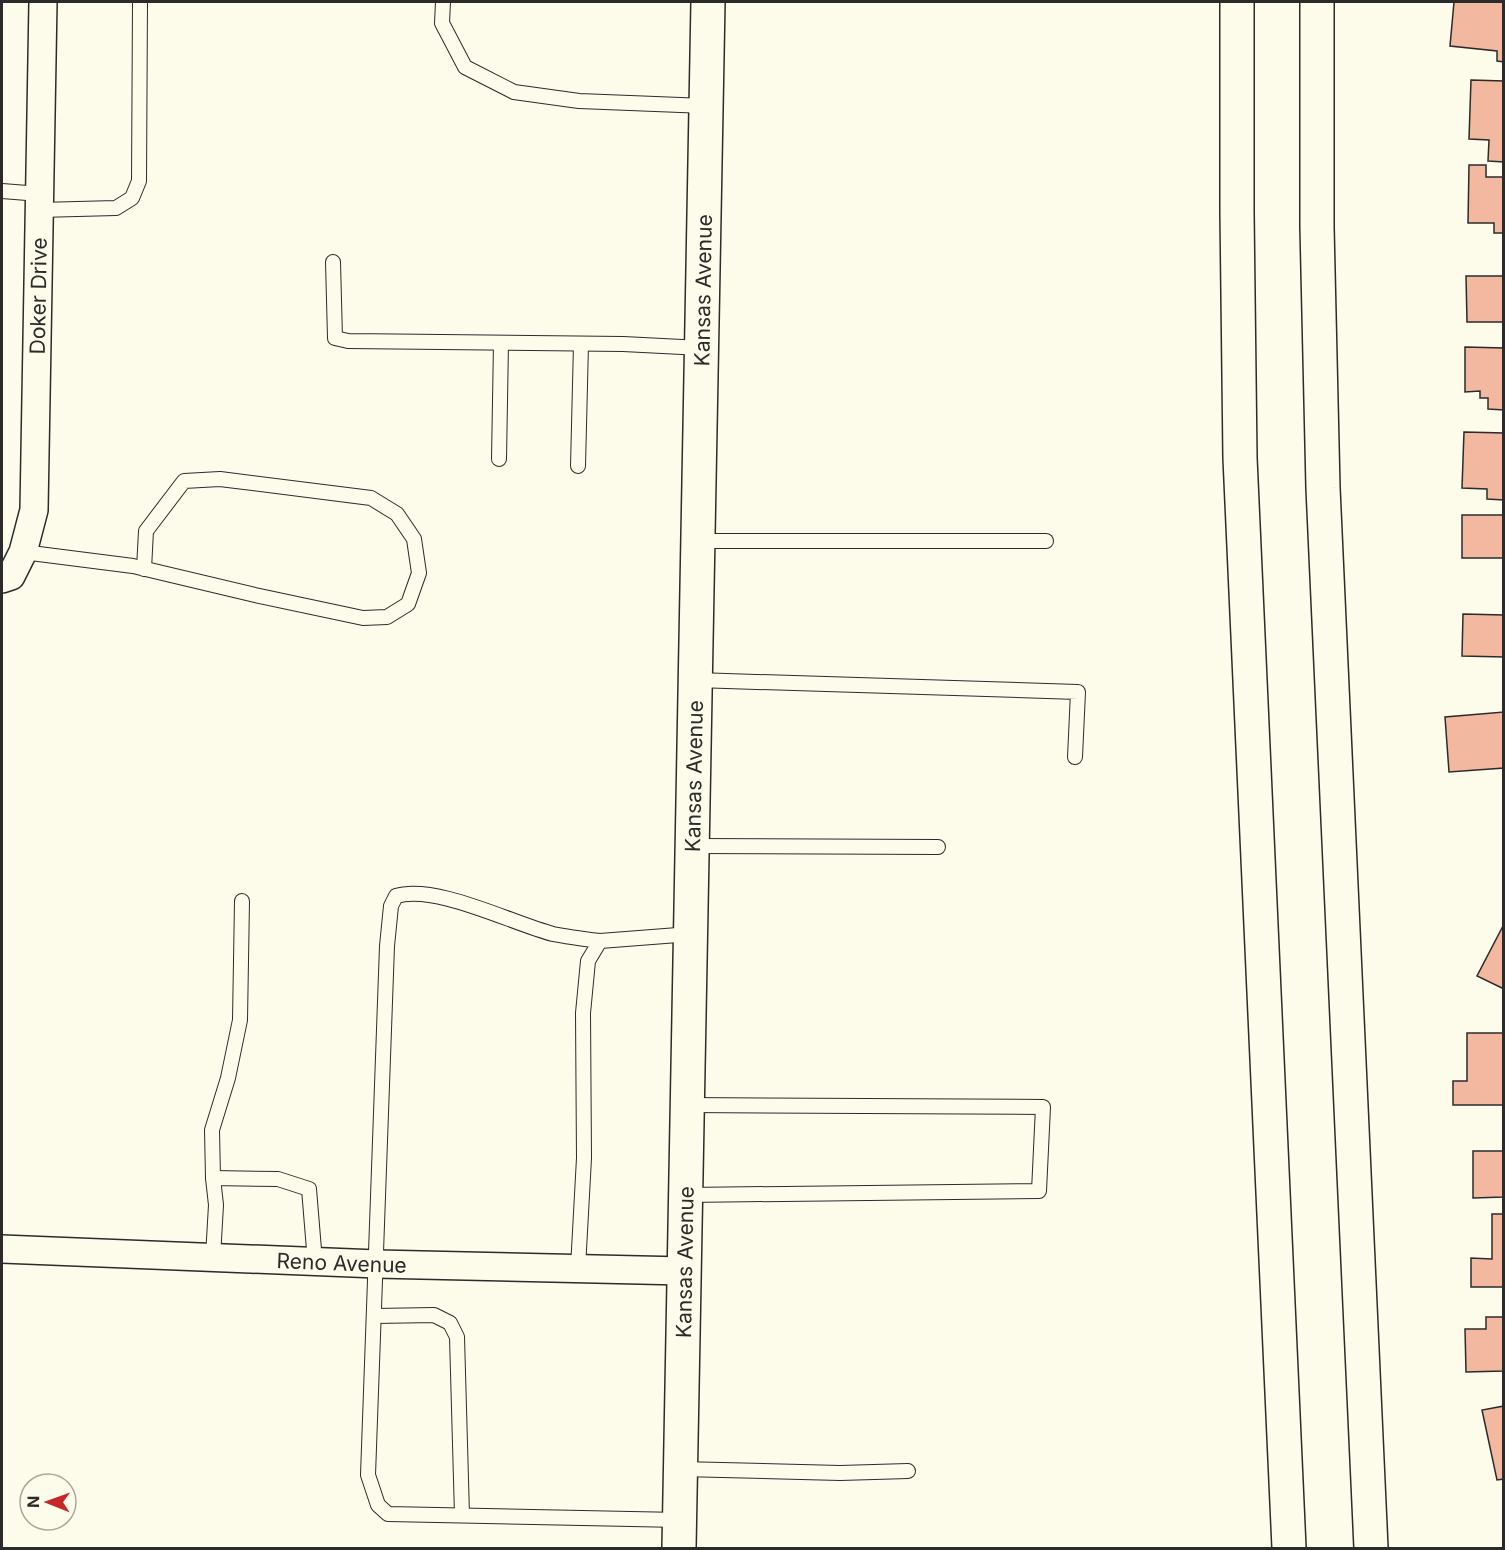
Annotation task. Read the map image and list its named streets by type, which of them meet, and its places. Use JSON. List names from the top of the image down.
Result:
{
  "streets": {
    "main road": ["Kansas Avenue"],
    "street": ["Doker Drive", "Reno Avenue"]
  },
  "crossings": [
    ["Kansas Avenue", "Reno Avenue"]
  ],
  "north": "left"
}
